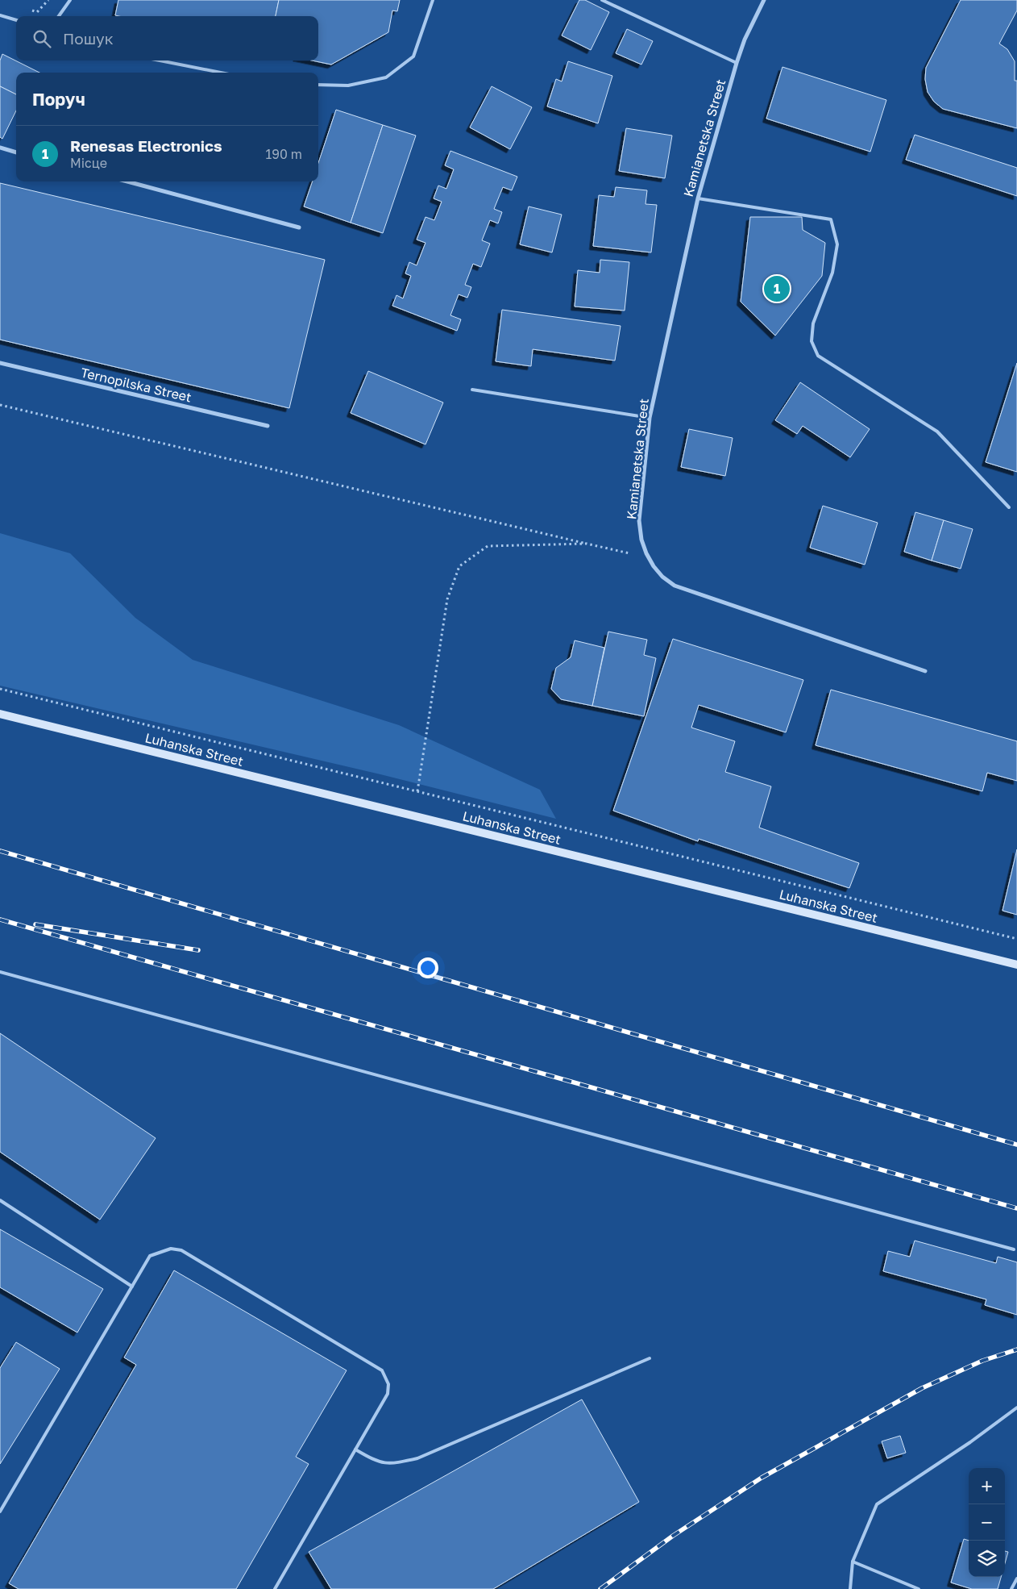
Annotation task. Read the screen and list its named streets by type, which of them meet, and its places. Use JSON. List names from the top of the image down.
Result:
{
  "streets": {
    "main road": ["Luhanska Street"],
    "street": ["Kamianetska Street", "Ternopilska Street"]
  },
  "page": {
    "search": "Пошук",
    "heading": "Поруч",
    "list": [
      {
        "mark": "1",
        "name": "Renesas Electronics",
        "note": "Місце",
        "value": "190 m"
      }
    ],
    "pins": "1",
    "map_buttons": ["+", "−"]
  }
}
